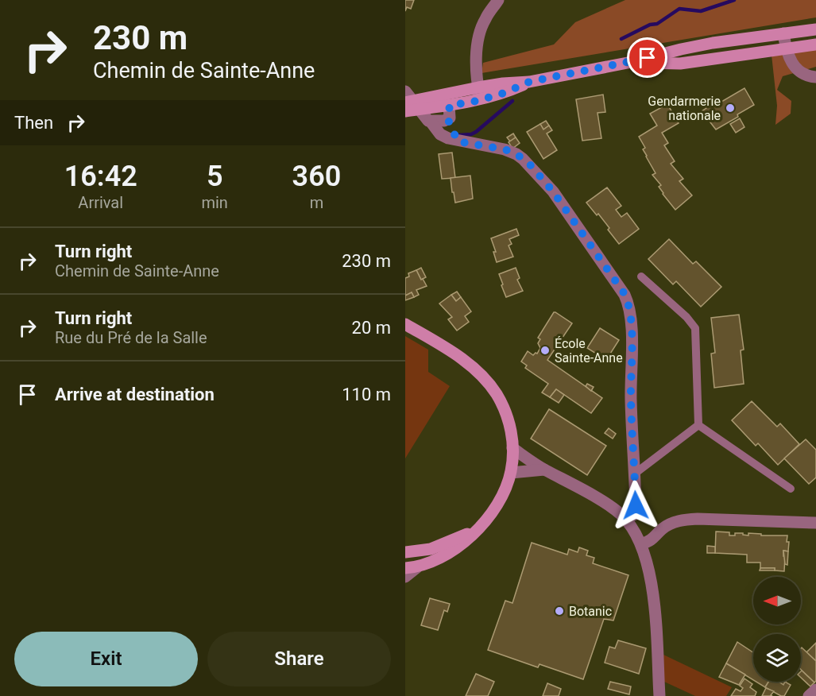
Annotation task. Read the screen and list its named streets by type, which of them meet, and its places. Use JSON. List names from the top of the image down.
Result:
{
  "places": ["Gendarmerie nationale", "École Sainte-Anne", "Botanic"],
  "north": "left",
  "page": {
    "turn": ["230 m", "Chemin de Sainte-Anne"],
    "then": "Then",
    "eta": [
      "16:42",
      "Arrival",
      "5",
      "min",
      "360",
      "m"
    ],
    "list": [
      {
        "name": "Turn right",
        "note": "Chemin de Sainte-Anne",
        "value": "230 m"
      },
      {
        "name": "Turn right",
        "note": "Rue du Pré de la Salle",
        "value": "20 m"
      },
      {
        "name": "Arrive at destination",
        "value": "110 m"
      }
    ],
    "buttons": ["Exit", "Share"]
  }
}
